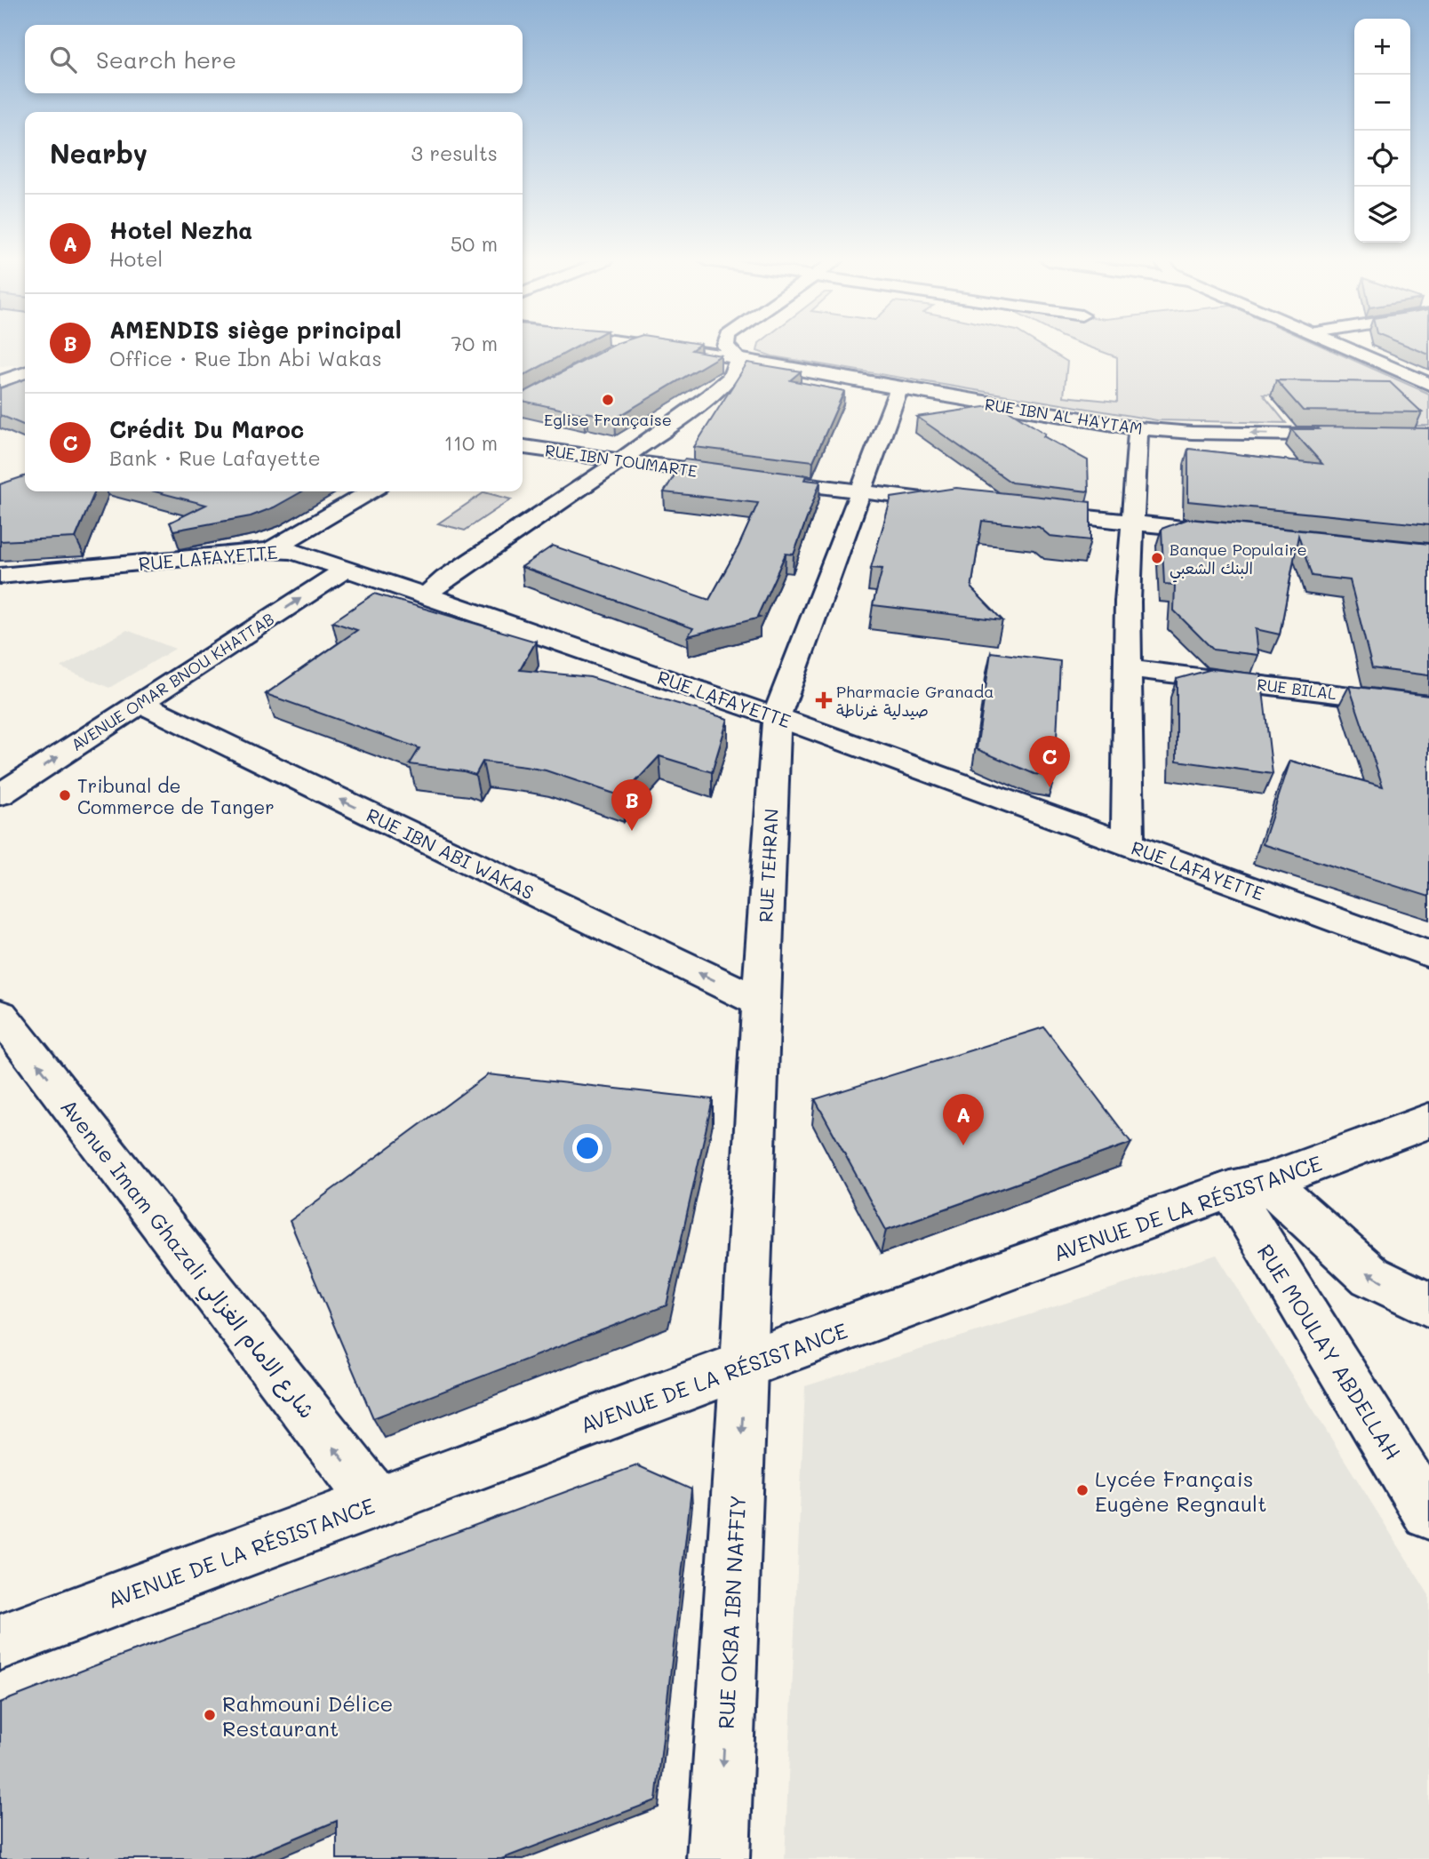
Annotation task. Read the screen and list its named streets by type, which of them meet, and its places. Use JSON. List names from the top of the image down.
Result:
{
  "streets": {
    "street": [
      "RUE IBN AL HAYTAM",
      "RUE IBN TOUMARTE",
      "RUE LAFAYETTE",
      "AVENUE OMAR BNOU KHATTAB",
      "RUE BILAL",
      "RUE IBN ABI WAKAS",
      "RUE TEHRAN",
      "AVENUE DE LA RÉSISTANCE",
      "Avenue Imam Ghazali شارع الامام الغزالي",
      "RUE MOULAY ABDELLAH",
      "RUE OKBA IBN NAFFIY"
    ]
  },
  "crossings": [
    ["RUE IBN AL HAYTAM", "RUE TEHRAN"],
    ["RUE IBN TOUMARTE", "RUE TEHRAN"],
    ["RUE LAFAYETTE", "AVENUE OMAR BNOU KHATTAB"],
    ["RUE LAFAYETTE", "RUE TEHRAN"],
    ["AVENUE OMAR BNOU KHATTAB", "RUE IBN ABI WAKAS"],
    ["RUE IBN ABI WAKAS", "RUE TEHRAN"],
    ["RUE TEHRAN", "AVENUE DE LA RÉSISTANCE"],
    ["RUE TEHRAN", "RUE OKBA IBN NAFFIY"],
    ["AVENUE DE LA RÉSISTANCE", "Avenue Imam Ghazali شارع الامام الغزالي"],
    ["AVENUE DE LA RÉSISTANCE", "RUE MOULAY ABDELLAH"],
    ["AVENUE DE LA RÉSISTANCE", "RUE OKBA IBN NAFFIY"]
  ],
  "one_way": [
    "AVENUE OMAR BNOU KHATTAB",
    "RUE IBN ABI WAKAS",
    "Avenue Imam Ghazali شارع الامام الغزالي",
    "RUE OKBA IBN NAFFIY"
  ],
  "places": {
    "other": [
      "Eglise Française",
      "Banque Populaire البنك الشعبي",
      "Tribunal de Commerce de Tanger",
      "Lycée Français Eugène Regnault",
      "Rahmouni Délice Restaurant"
    ],
    "health": ["Pharmacie Granada صيدلية غرناطة"]
  },
  "page": {
    "map_buttons": ["+", "−"],
    "search": "Search here",
    "heading": ["Nearby", "3 results"],
    "list": [
      {
        "mark": "A",
        "name": "Hotel Nezha",
        "note": "Hotel",
        "value": "50 m"
      },
      {
        "mark": "B",
        "name": "AMENDIS siège principal",
        "note": "Office · Rue Ibn Abi Wakas",
        "value": "70 m"
      },
      {
        "mark": "C",
        "name": "Crédit Du Maroc",
        "note": "Bank · Rue Lafayette",
        "value": "110 m"
      }
    ],
    "pins": ["C", "B", "A"]
  }
}
